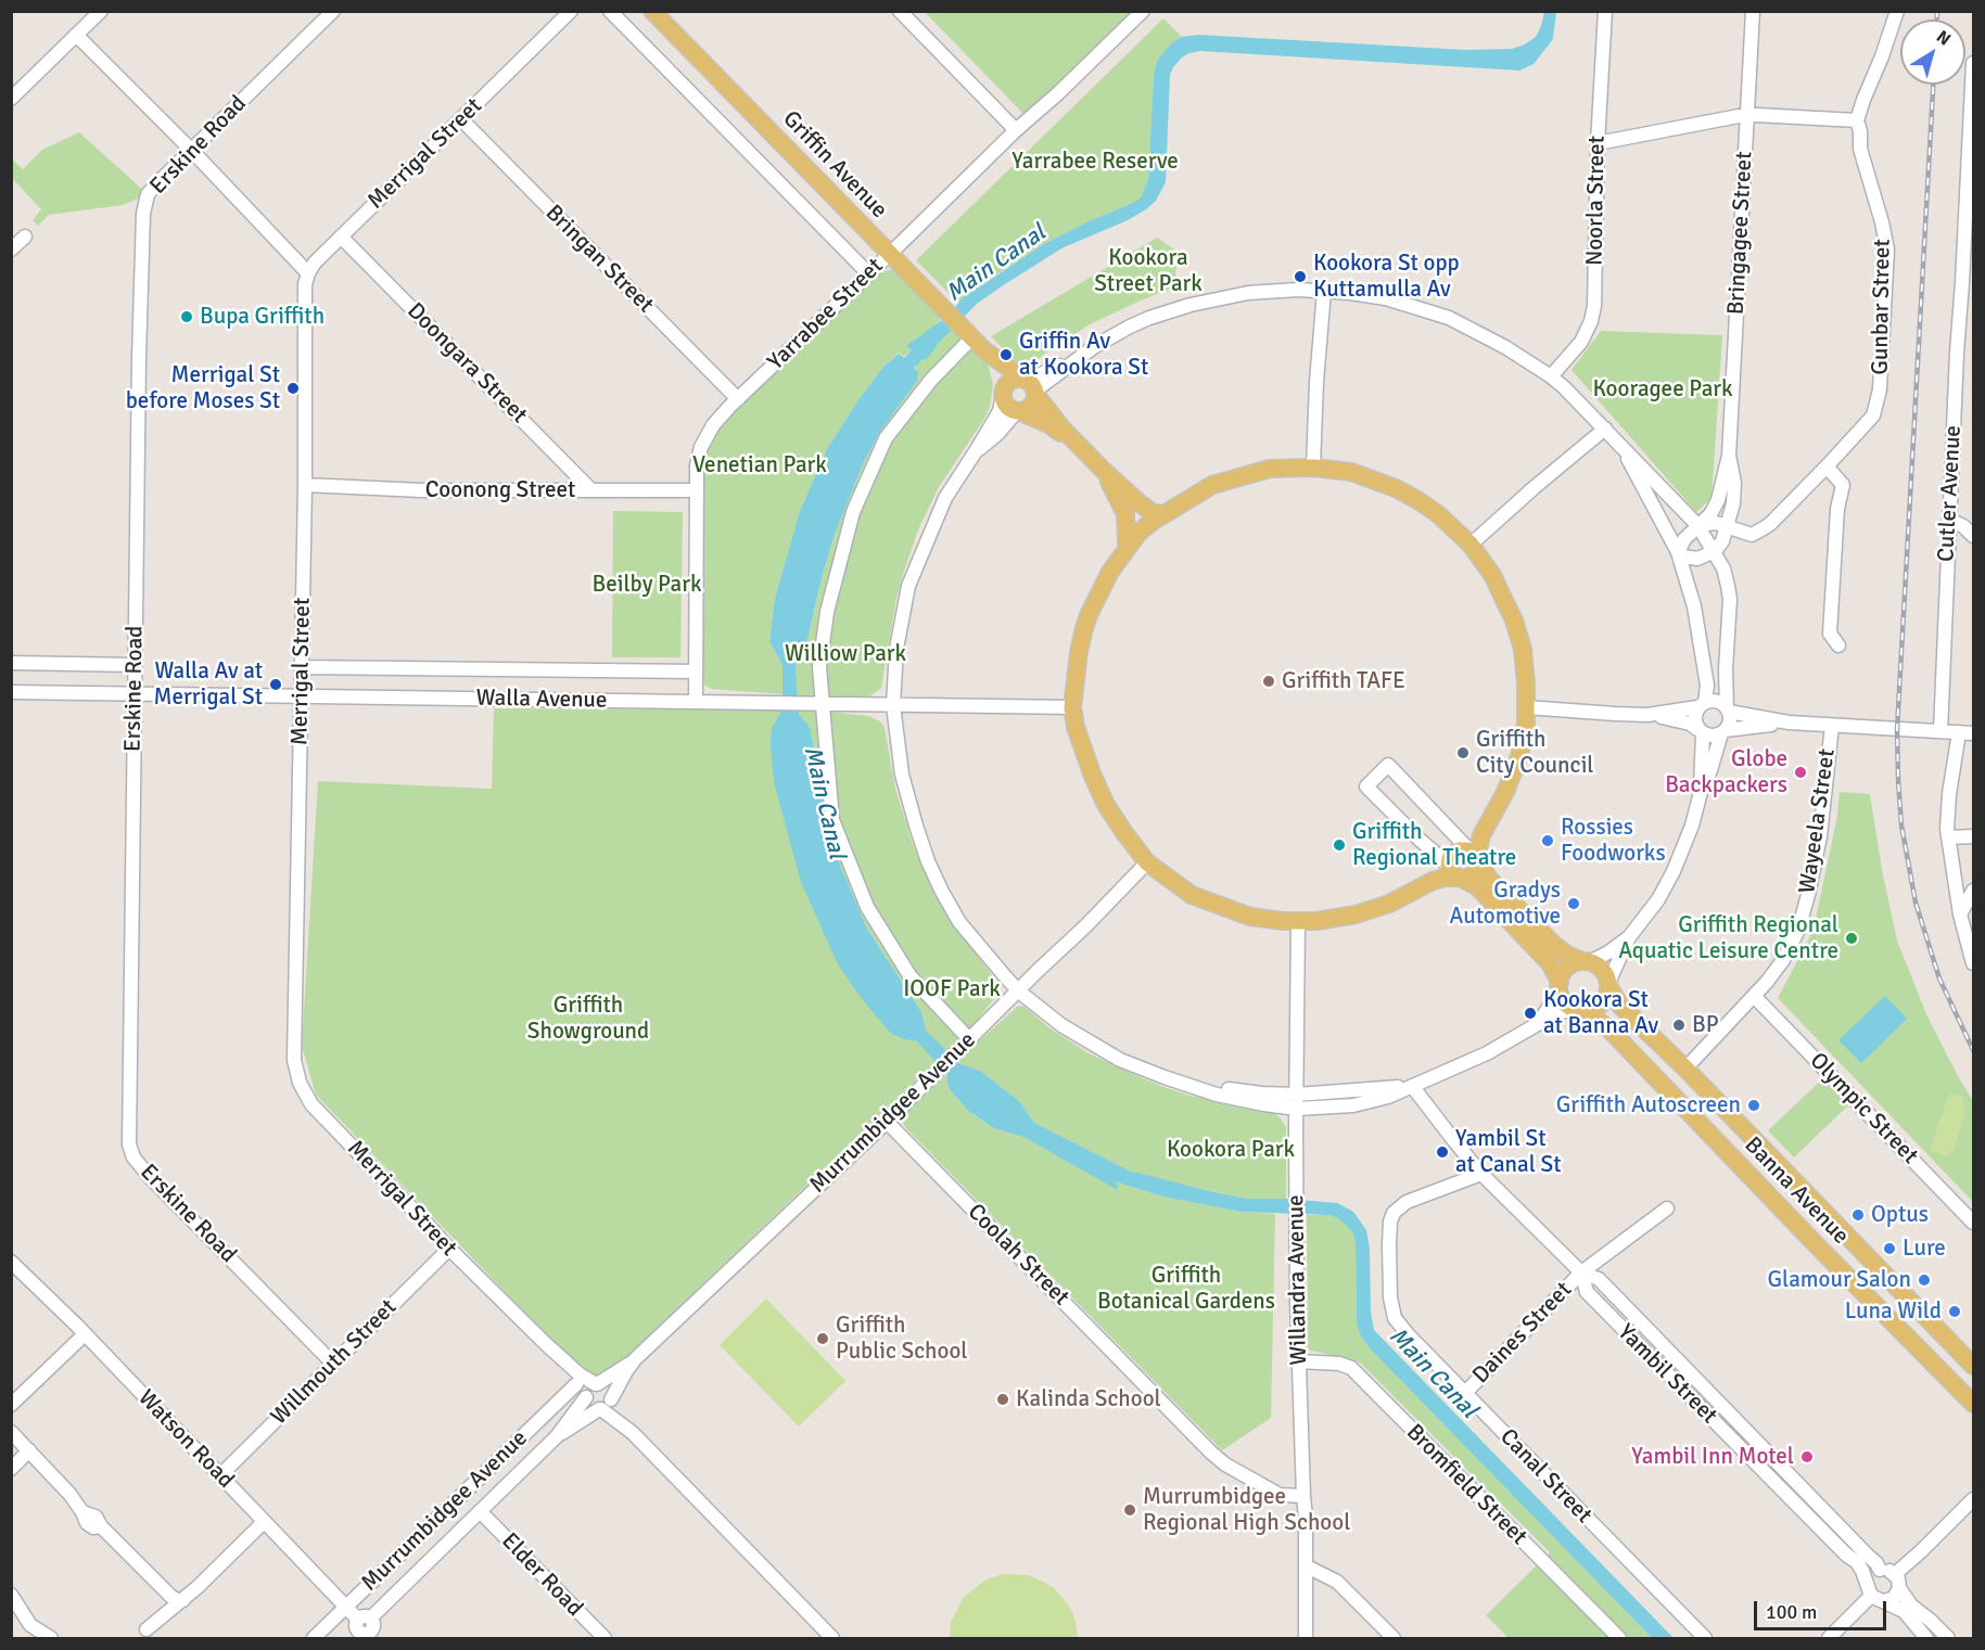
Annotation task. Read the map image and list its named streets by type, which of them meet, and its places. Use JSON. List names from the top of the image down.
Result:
{
  "streets": {
    "main road": ["Griffin Avenue", "Banna Avenue"],
    "street": [
      "Erskine Road",
      "Merrigal Street",
      "Noorla Street",
      "Bringagee Street",
      "Bringan Street",
      "Gunbar Street",
      "Yarrabee Street",
      "Doongara Street",
      "Coonong Street",
      "Cutler Avenue",
      "Walla Avenue",
      "Wayeela Street",
      "Olympic Street",
      "Murrumbidgee Avenue",
      "Coolah Street",
      "Willandra Avenue",
      "Daines Street",
      "Willmouth Street",
      "Yambil Street",
      "Watson Road",
      "Canal Street",
      "Bromfield Street",
      "Elder Road"
    ]
  },
  "crossings": [
    ["Erskine Road", "Walla Avenue"],
    ["Erskine Road", "Willmouth Street"],
    ["Merrigal Street", "Bringan Street"],
    ["Merrigal Street", "Doongara Street"],
    ["Merrigal Street", "Coonong Street"],
    ["Merrigal Street", "Walla Avenue"],
    ["Merrigal Street", "Murrumbidgee Avenue"],
    ["Merrigal Street", "Willmouth Street"],
    ["Griffin Avenue", "Yarrabee Street"],
    ["Bringagee Street", "Gunbar Street"],
    ["Bringan Street", "Yarrabee Street"],
    ["Yarrabee Street", "Coonong Street"],
    ["Yarrabee Street", "Walla Avenue"],
    ["Doongara Street", "Coonong Street"],
    ["Wayeela Street", "Olympic Street"],
    ["Wayeela Street", "Banna Avenue"],
    ["Murrumbidgee Avenue", "Coolah Street"],
    ["Murrumbidgee Avenue", "Watson Road"],
    ["Murrumbidgee Avenue", "Elder Road"],
    ["Coolah Street", "Willandra Avenue"],
    ["Willandra Avenue", "Bromfield Street"],
    ["Daines Street", "Yambil Street"],
    ["Daines Street", "Canal Street"],
    ["Willmouth Street", "Watson Road"],
    ["Yambil Street", "Canal Street"]
  ],
  "water": ["Main Canal"],
  "parks": [
    "Yarrabee Reserve",
    "Kookora Street Park",
    "Kooragee Park",
    "Venetian Park",
    "Beilby Park",
    "Williow Park",
    "IOOF Park",
    "Griffith Showground",
    "Kookora Park",
    "Griffith Botanical Gardens"
  ],
  "places": [
    "Kookora St opp Kuttamulla Av",
    "Bupa Griffith",
    "Griffin Av at Kookora St",
    "Merrigal St before Moses St",
    "Griffith TAFE",
    "Walla Av at Merrigal St",
    "Griffith City Council",
    "Globe Backpackers",
    "Rossies Foodworks",
    "Griffith Regional Theatre",
    "Gradys Automotive",
    "Griffith Regional Aquatic Leisure Centre",
    "Kookora St at Banna Av",
    "BP",
    "Griffith Autoscreen",
    "Yambil St at Canal St",
    "Optus",
    "Lure",
    "Glamour Salon",
    "Luna Wild",
    "Griffith Public School",
    "Kalinda School",
    "Yambil Inn Motel",
    "Murrumbidgee Regional High School"
  ],
  "scale_bar": "100 m",
  "north": "top right"
}
